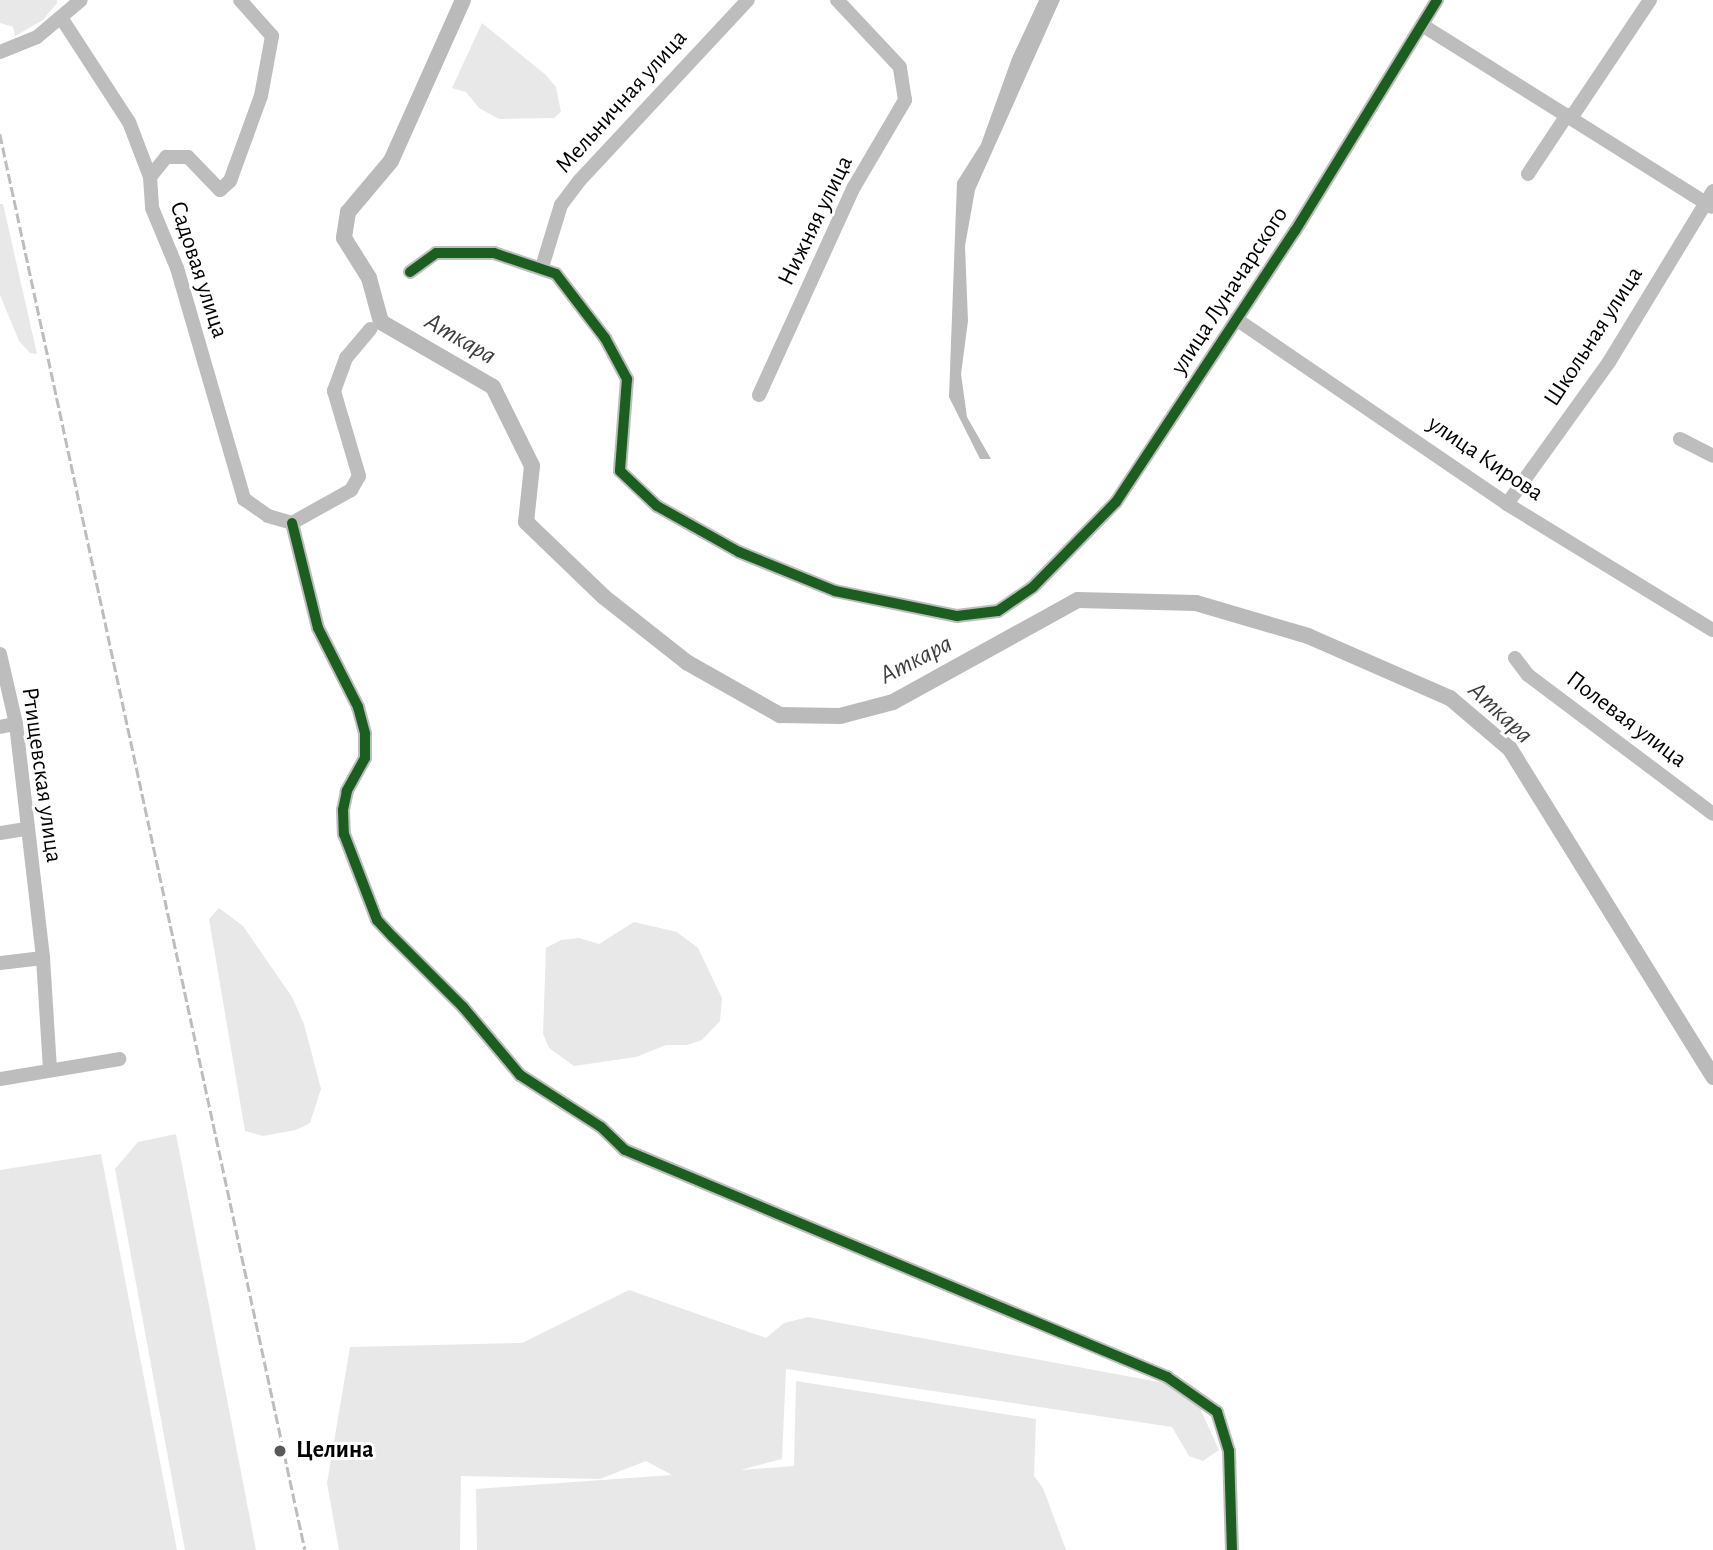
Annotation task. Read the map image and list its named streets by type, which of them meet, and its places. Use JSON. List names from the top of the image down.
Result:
{
  "streets": {
    "street": [
      "Мельничная улица",
      "Нижняя улица",
      "Садовая улица",
      "улица Луначарского",
      "Школьная улица",
      "улица Кирова",
      "Полевая улица",
      "Ртищевская улица"
    ]
  },
  "crossings": [
    ["Мельничная улица", "улица Луначарского"],
    ["улица Луначарского", "улица Кирова"],
    ["Школьная улица", "улица Кирова"]
  ],
  "water": ["Аткара"],
  "places": ["Целина"]
}
